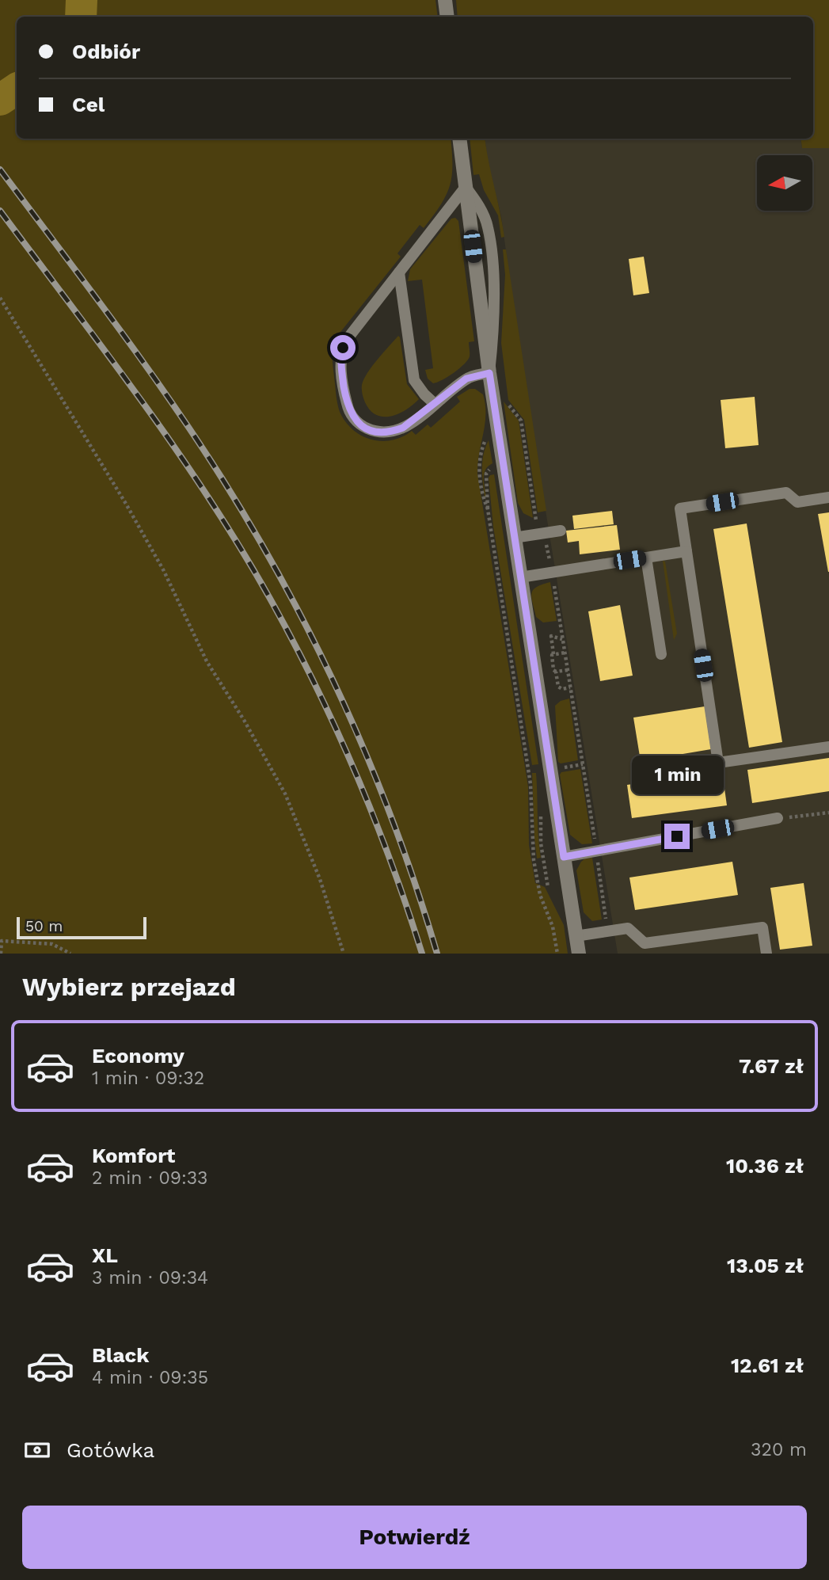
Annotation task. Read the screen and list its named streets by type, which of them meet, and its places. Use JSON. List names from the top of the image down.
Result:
{
  "scale_bar": "50 m",
  "north": "left",
  "page": {
    "banner": ["Odbiór", "Cel"],
    "bubble": "1 min",
    "scale": "50 m",
    "heading": "Wybierz przejazd",
    "list": [
      {
        "name": "Economy",
        "note": "1 min · 09:32",
        "value": "7.67 zł"
      },
      {
        "name": "Komfort",
        "note": "2 min · 09:33",
        "value": "10.36 zł"
      },
      {
        "name": "XL",
        "note": "3 min · 09:34",
        "value": "13.05 zł"
      },
      {
        "name": "Black",
        "note": "4 min · 09:35",
        "value": "12.61 zł"
      }
    ],
    "pay": ["Gotówka", "320 m"],
    "buttons": "Potwierdź"
  }
}
